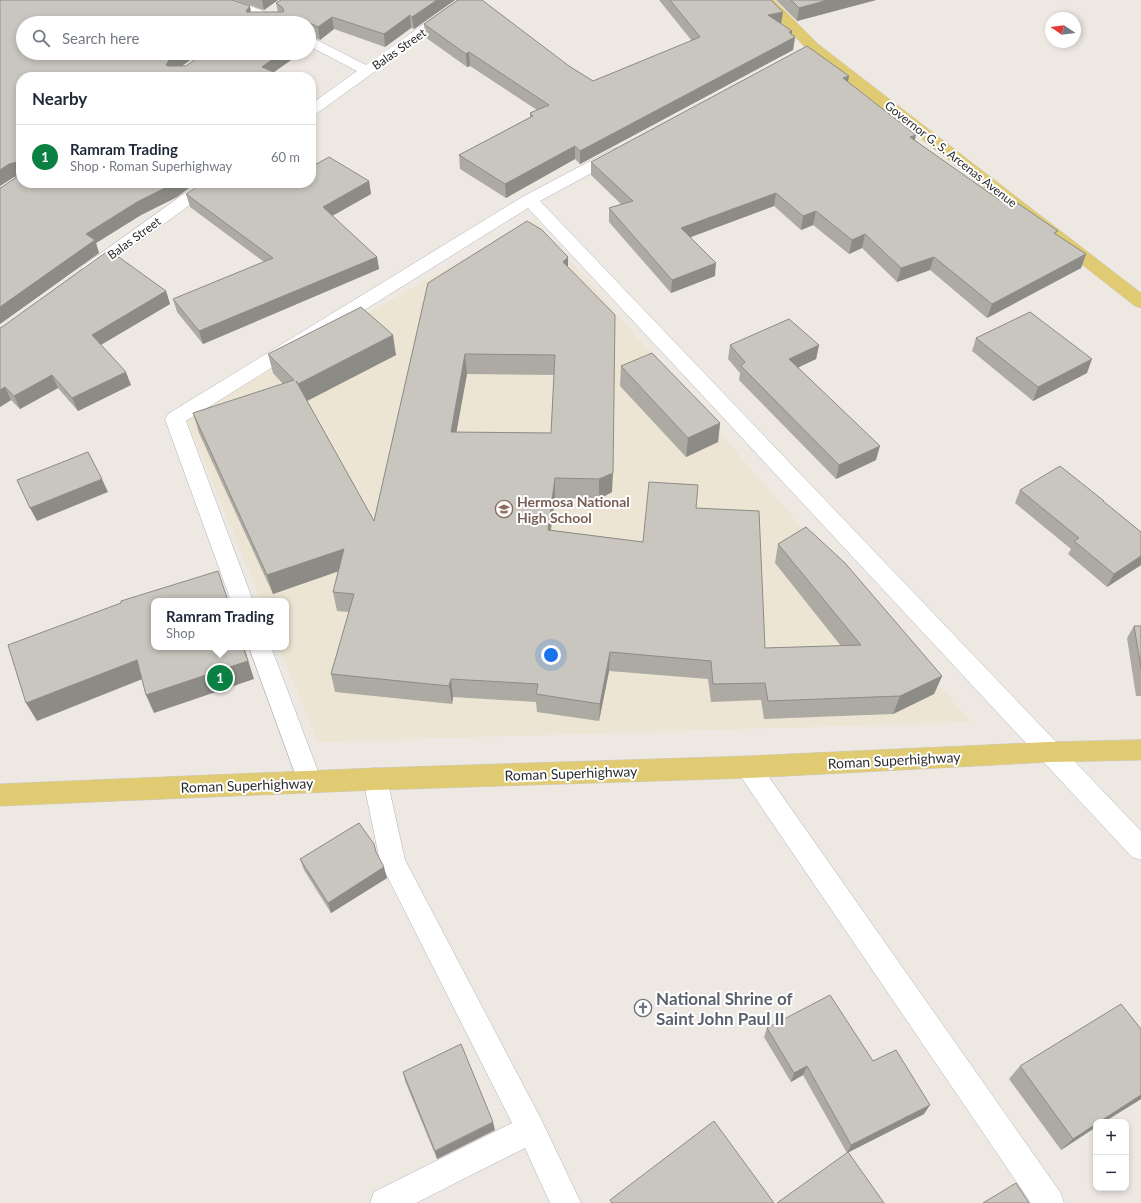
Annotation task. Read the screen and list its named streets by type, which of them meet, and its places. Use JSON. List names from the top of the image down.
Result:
{
  "streets": {
    "main road": ["Governor G. S. Arcenas Avenue", "Roman Superhighway"],
    "street": ["Balas Street"]
  },
  "places": {
    "school or university": ["Hermosa National High School"],
    "church": ["National Shrine of Saint John Paul II"]
  },
  "north": "left",
  "page": {
    "search": "Search here",
    "heading": "Nearby",
    "list": [
      {
        "mark": "1",
        "name": "Ramram Trading",
        "note": "Shop · Roman Superhighway",
        "value": "60 m"
      }
    ],
    "popup": ["Ramram Trading", "Shop"],
    "pins": "1",
    "map_buttons": ["+", "−"]
  }
}
